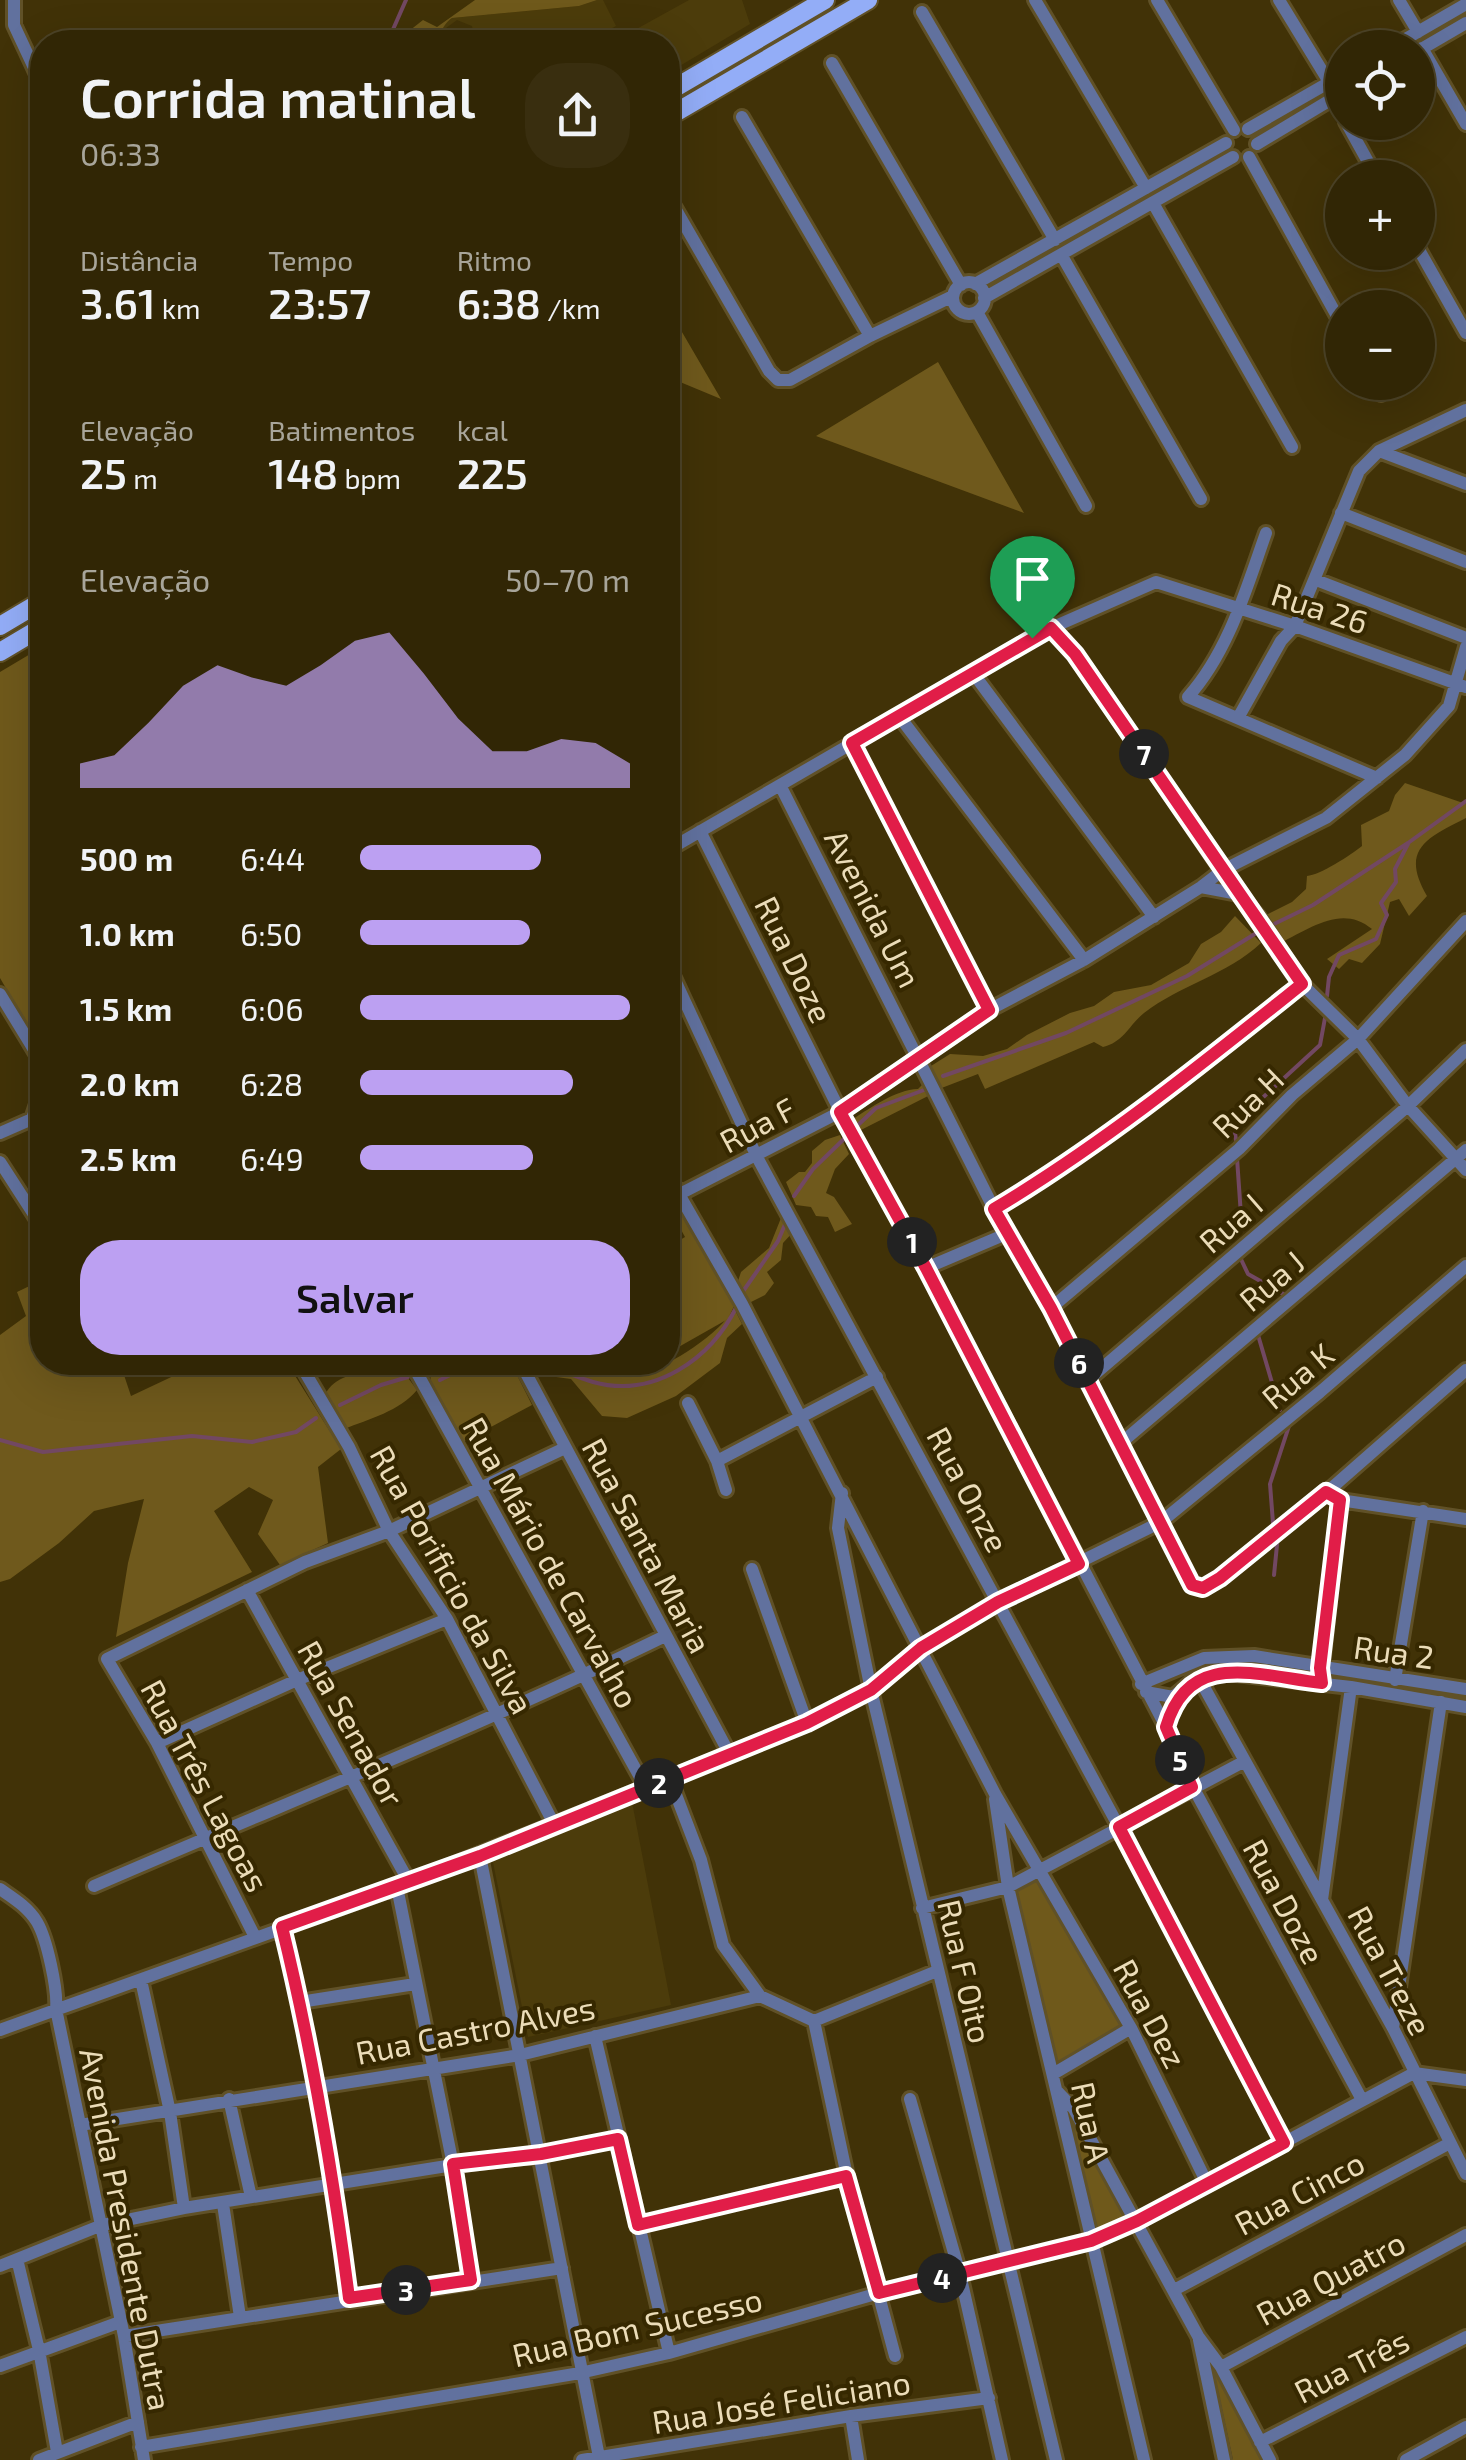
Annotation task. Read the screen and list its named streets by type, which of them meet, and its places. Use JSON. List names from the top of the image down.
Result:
{
  "streets": {
    "street": [
      "Rua 26",
      "Avenida Um",
      "Rua Doze",
      "Rua H",
      "Rua F",
      "Rua I",
      "Rua J",
      "Rua K",
      "Rua Onze",
      "Rua Santa Maria",
      "Rua Mário de Carvalho",
      "Rua Porificio da Silva",
      "Rua 2",
      "Rua Senador",
      "Rua Três Lagoas",
      "Rua Treze",
      "Rua F Oito",
      "Rua Dez",
      "Rua Castro Alves",
      "Rua A",
      "Rua Cinco",
      "Avenida Presidente Dutra",
      "Rua Quatro",
      "Rua Bom Sucesso",
      "Rua Três",
      "Rua José Feliciano"
    ]
  },
  "crossings": [
    ["Rua 26", "Rua F"],
    ["Avenida Um", "Rua H"],
    ["Avenida Um", "Rua F"],
    ["Avenida Um", "Rua I"],
    ["Avenida Um", "Rua J"],
    ["Avenida Um", "Rua K"],
    ["Rua Doze", "Rua F"],
    ["Rua Doze", "Rua 2"],
    ["Rua Doze", "Rua Bom Sucesso"],
    ["Rua F", "Rua Onze"],
    ["Rua Onze", "Rua Bom Sucesso"],
    ["Rua 2", "Rua Treze"],
    ["Rua Senador", "Rua Três Lagoas"],
    ["Rua Senador", "Rua Castro Alves"],
    ["Rua Três Lagoas", "Rua Castro Alves"],
    ["Rua Treze", "Rua Cinco"],
    ["Rua Treze", "Rua Bom Sucesso"],
    ["Rua F Oito", "Rua Bom Sucesso"],
    ["Rua Dez", "Rua A"],
    ["Rua Dez", "Rua Bom Sucesso"],
    ["Rua Castro Alves", "Avenida Presidente Dutra"],
    ["Rua A", "Rua Bom Sucesso"],
    ["Avenida Presidente Dutra", "Rua Bom Sucesso"]
  ],
  "page": {
    "map_buttons": ["+", "−"],
    "heading": ["Corrida matinal", "06:33"],
    "stats": [
      ["Distância", "3.61 km"],
      ["Tempo", "23:57"],
      ["Ritmo", "6:38 /km"],
      ["Elevação", "25 m"],
      ["Batimentos", "148 bpm"],
      ["kcal", "225"]
    ],
    "chart": ["Elevação", "50–70 m"],
    "pins": [
      "7",
      "1",
      "6",
      "5",
      "2",
      "4",
      "3"
    ],
    "list": [
      {
        "name": "500 m",
        "note": "6:44"
      },
      {
        "name": "1.0 km",
        "note": "6:50"
      },
      {
        "name": "1.5 km",
        "note": "6:06"
      },
      {
        "name": "2.0 km",
        "note": "6:28"
      },
      {
        "name": "2.5 km",
        "note": "6:49"
      }
    ],
    "buttons": "Salvar"
  }
}
